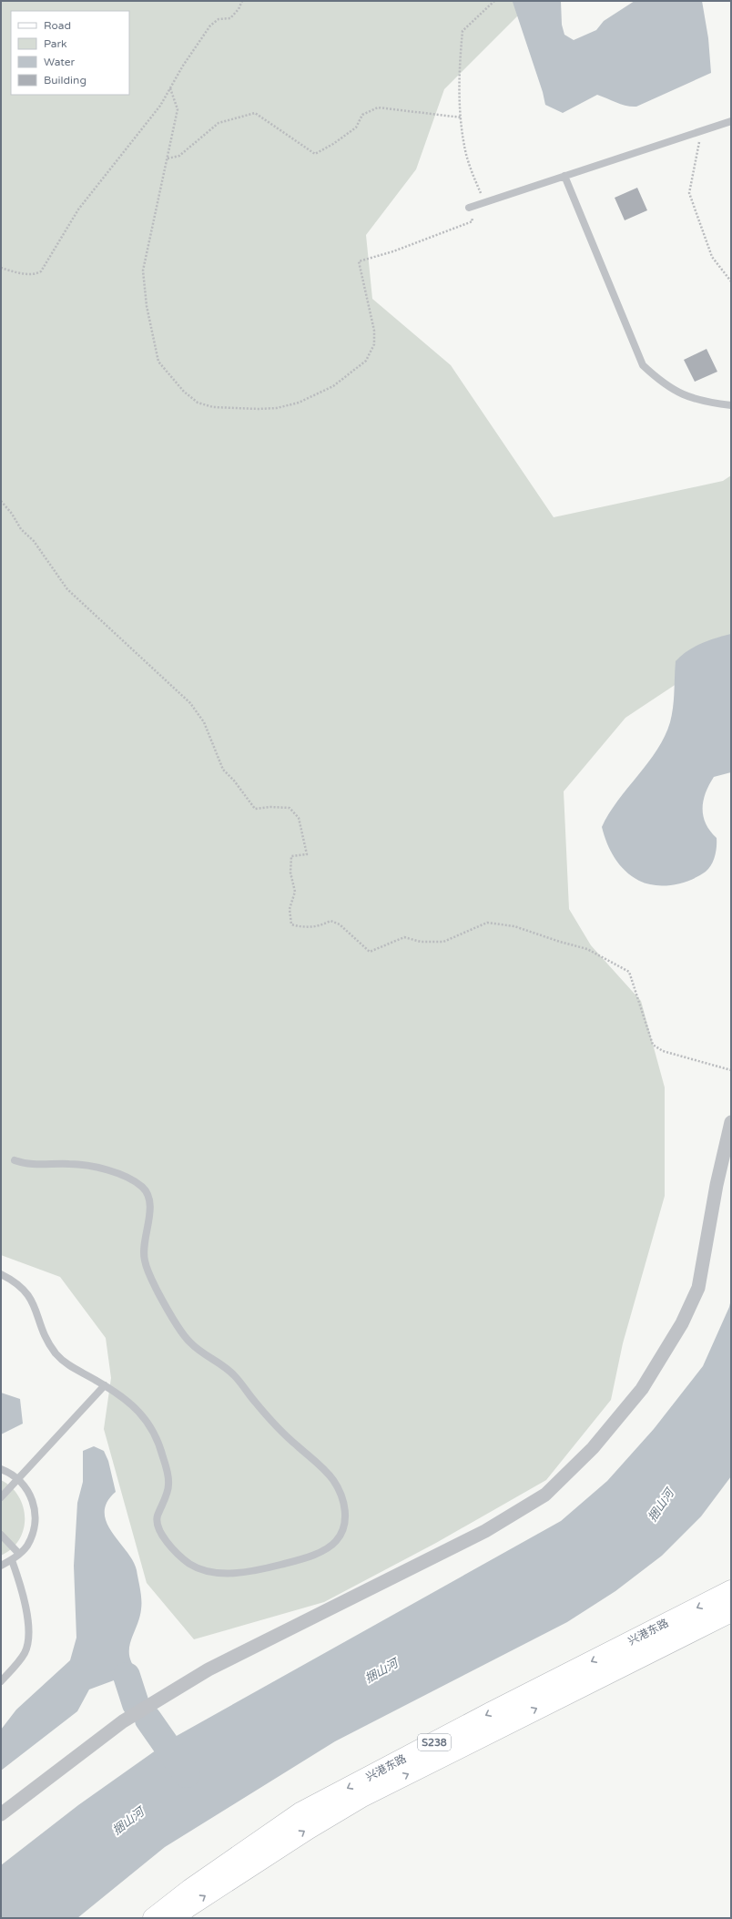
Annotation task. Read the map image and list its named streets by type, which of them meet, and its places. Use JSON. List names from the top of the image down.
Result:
{
  "streets": {
    "main road": ["兴港东路", "S238"]
  },
  "water": ["捆山河"],
  "legend": [
    "Road",
    "Park",
    "Water",
    "Building"
  ]
}
